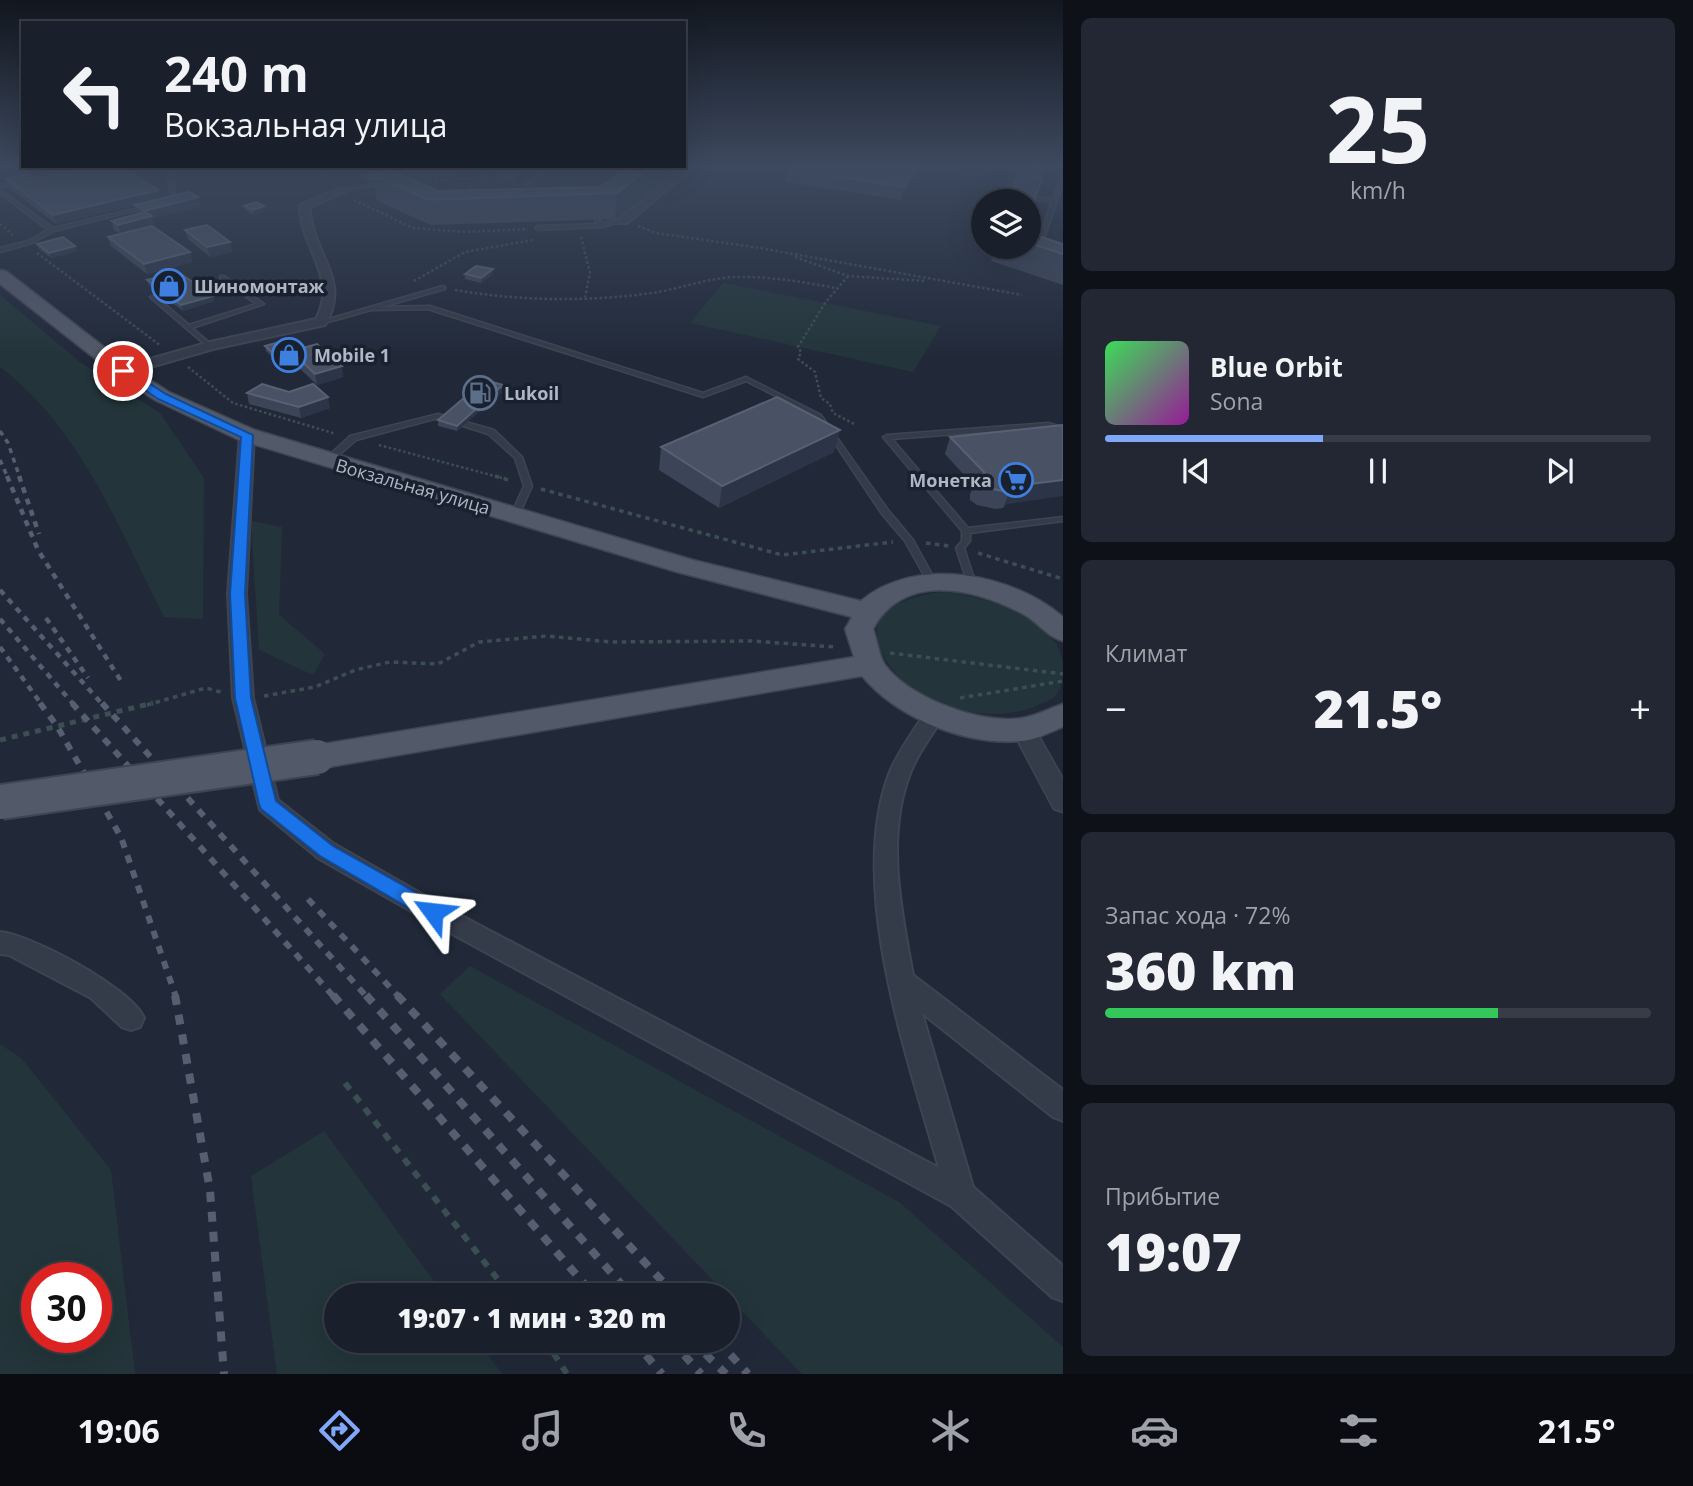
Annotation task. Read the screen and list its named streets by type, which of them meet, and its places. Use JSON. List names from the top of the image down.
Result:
{
  "streets": {
    "main road": ["Вокзальная улица"]
  },
  "places": {
    "shop": ["Шиномонтаж", "Mobile 1"],
    "fuel station": ["Lukoil"],
    "supermarket": ["Монетка"]
  },
  "page": {
    "tile": [
      ["25", "km/h"],
      "Климат",
      ["Запас хода · 72%", "360 km"],
      ["Прибытие", "19:07"]
    ],
    "turn": ["240 m", "Вокзальная улица"],
    "song": ["Blue Orbit", "Sona"],
    "heat": ["−", "21.5°", "+"],
    "limit": "30",
    "trip": "19:07 · 1 мин · 320 m",
    "tabs": ["19:06", "21.5°"]
  }
}
